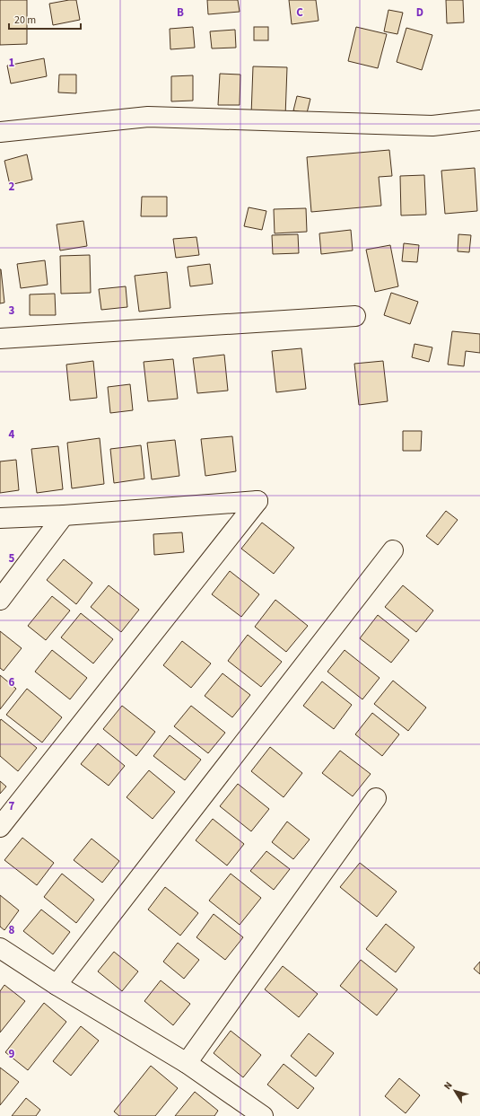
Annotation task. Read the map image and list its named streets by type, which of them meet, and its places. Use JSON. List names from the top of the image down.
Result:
{
  "scale_bar": "20 m",
  "north": "top left",
  "grid": {
    "columns": ["B", "C", "D"],
    "rows": [
      "1",
      "2",
      "3",
      "4",
      "5",
      "6",
      "7",
      "8",
      "9"
    ]
  }
}
